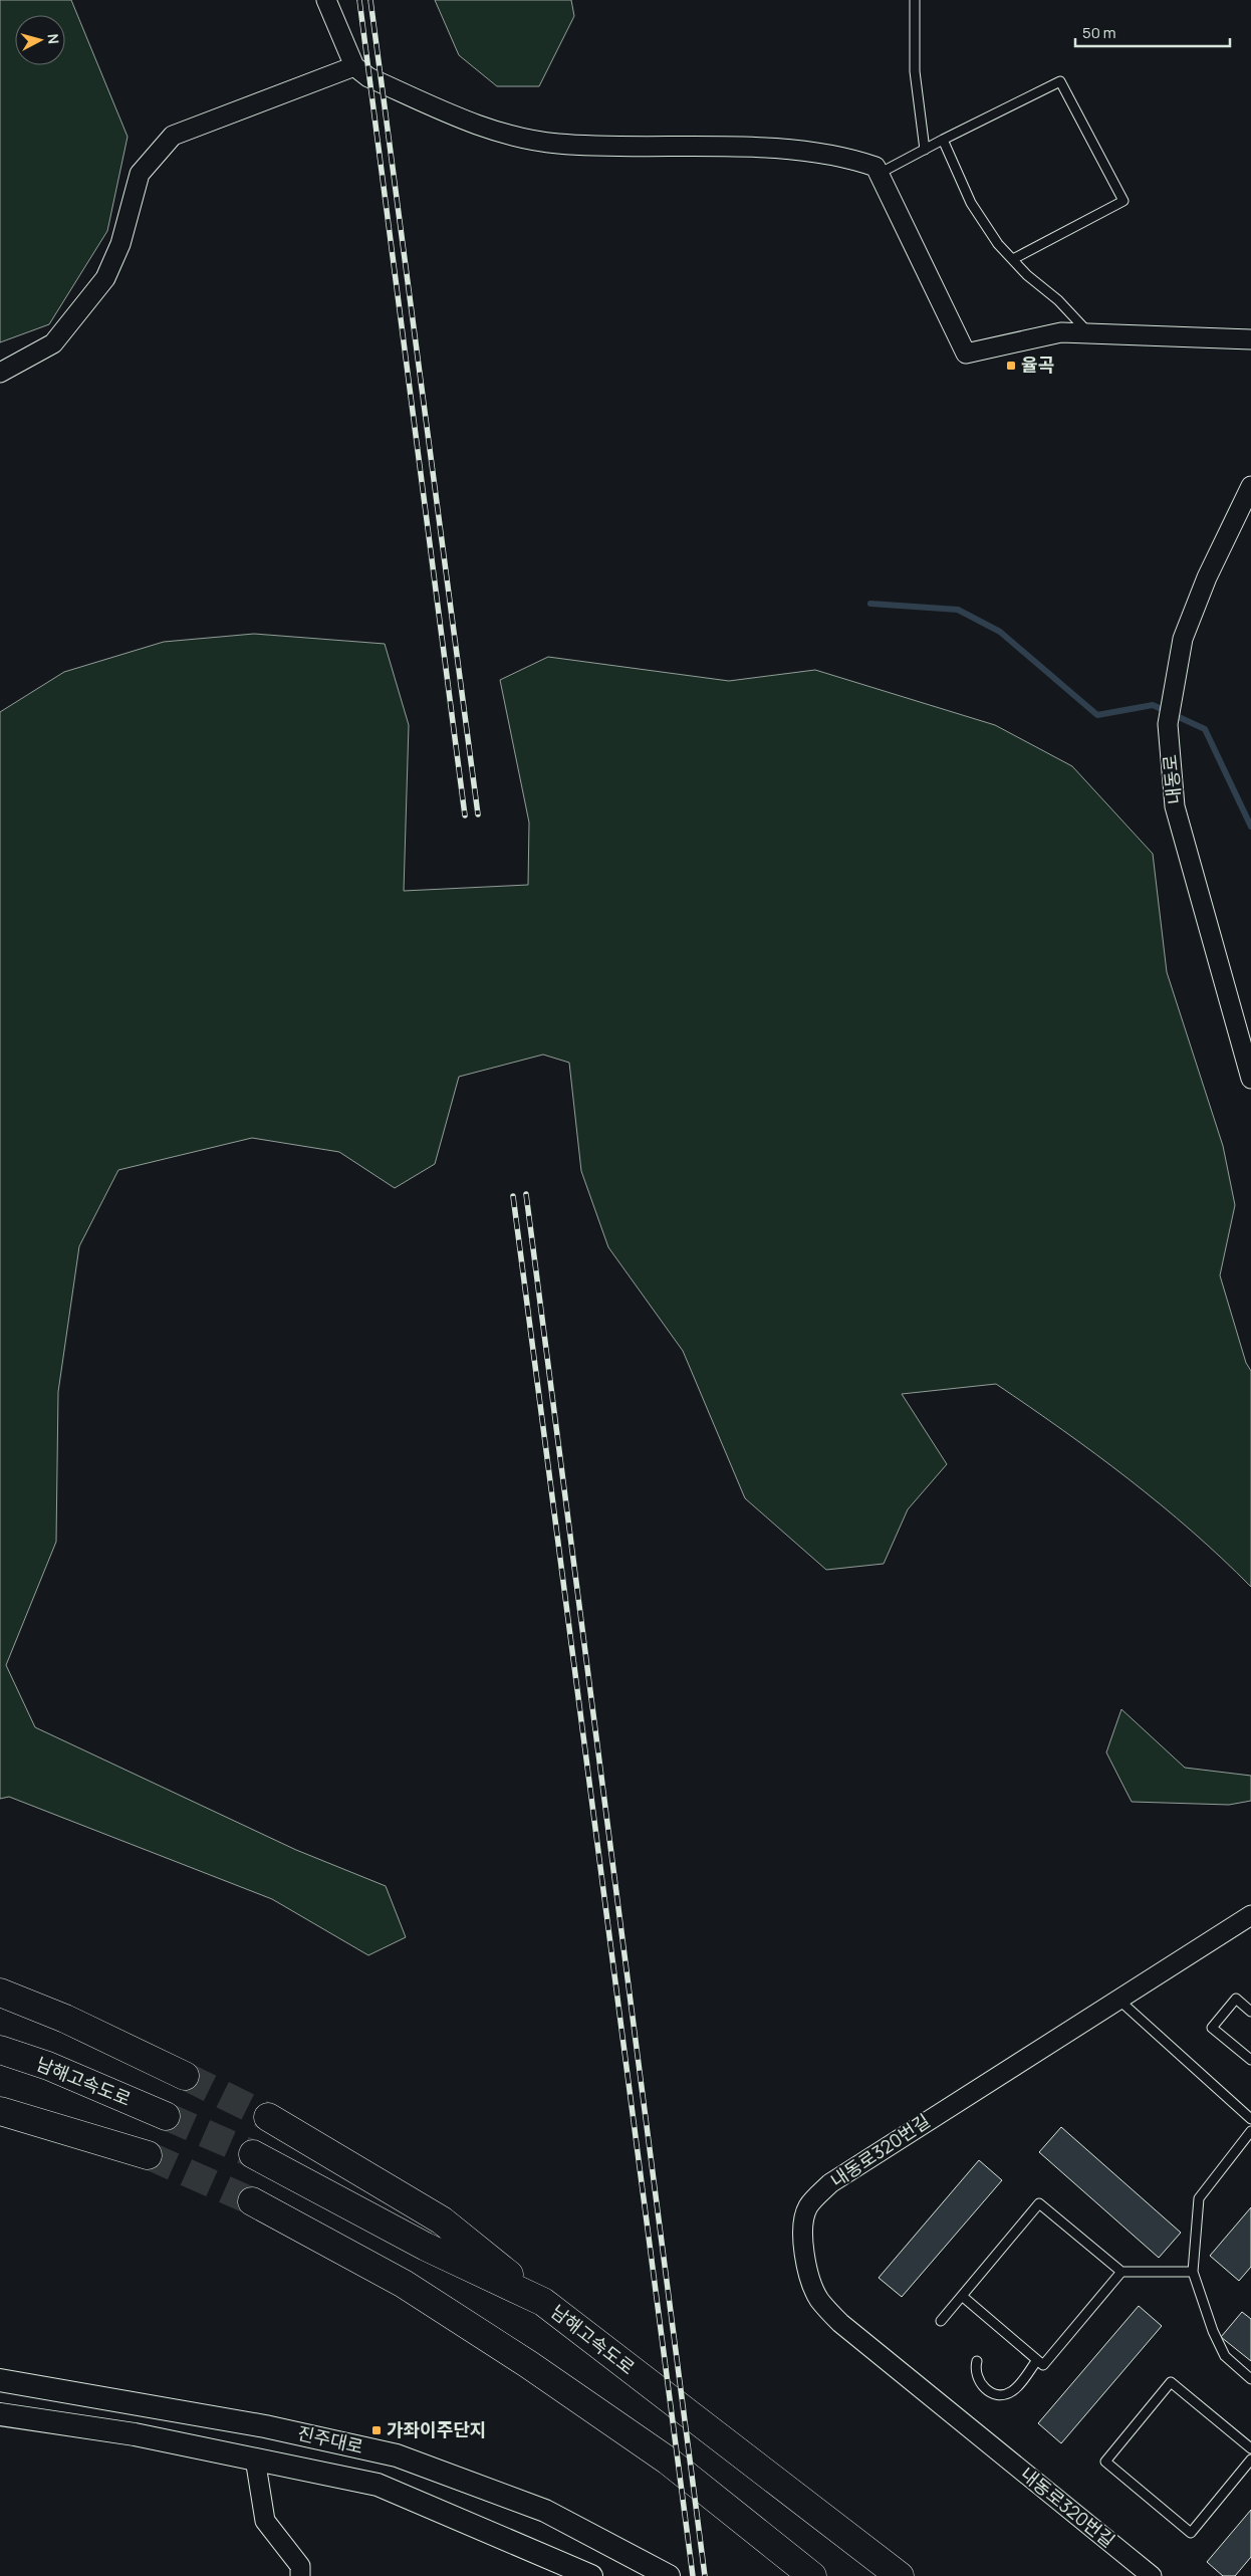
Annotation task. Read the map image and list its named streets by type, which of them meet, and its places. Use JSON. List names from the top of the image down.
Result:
{
  "streets": {
    "highway": ["남해고속도로"],
    "street": ["내동로", "내동로320번길", "진주대로"]
  },
  "places": {
    "transit": ["율곡", "가좌이주단지"]
  },
  "scale_bar": "50 m",
  "north": "right"
}
